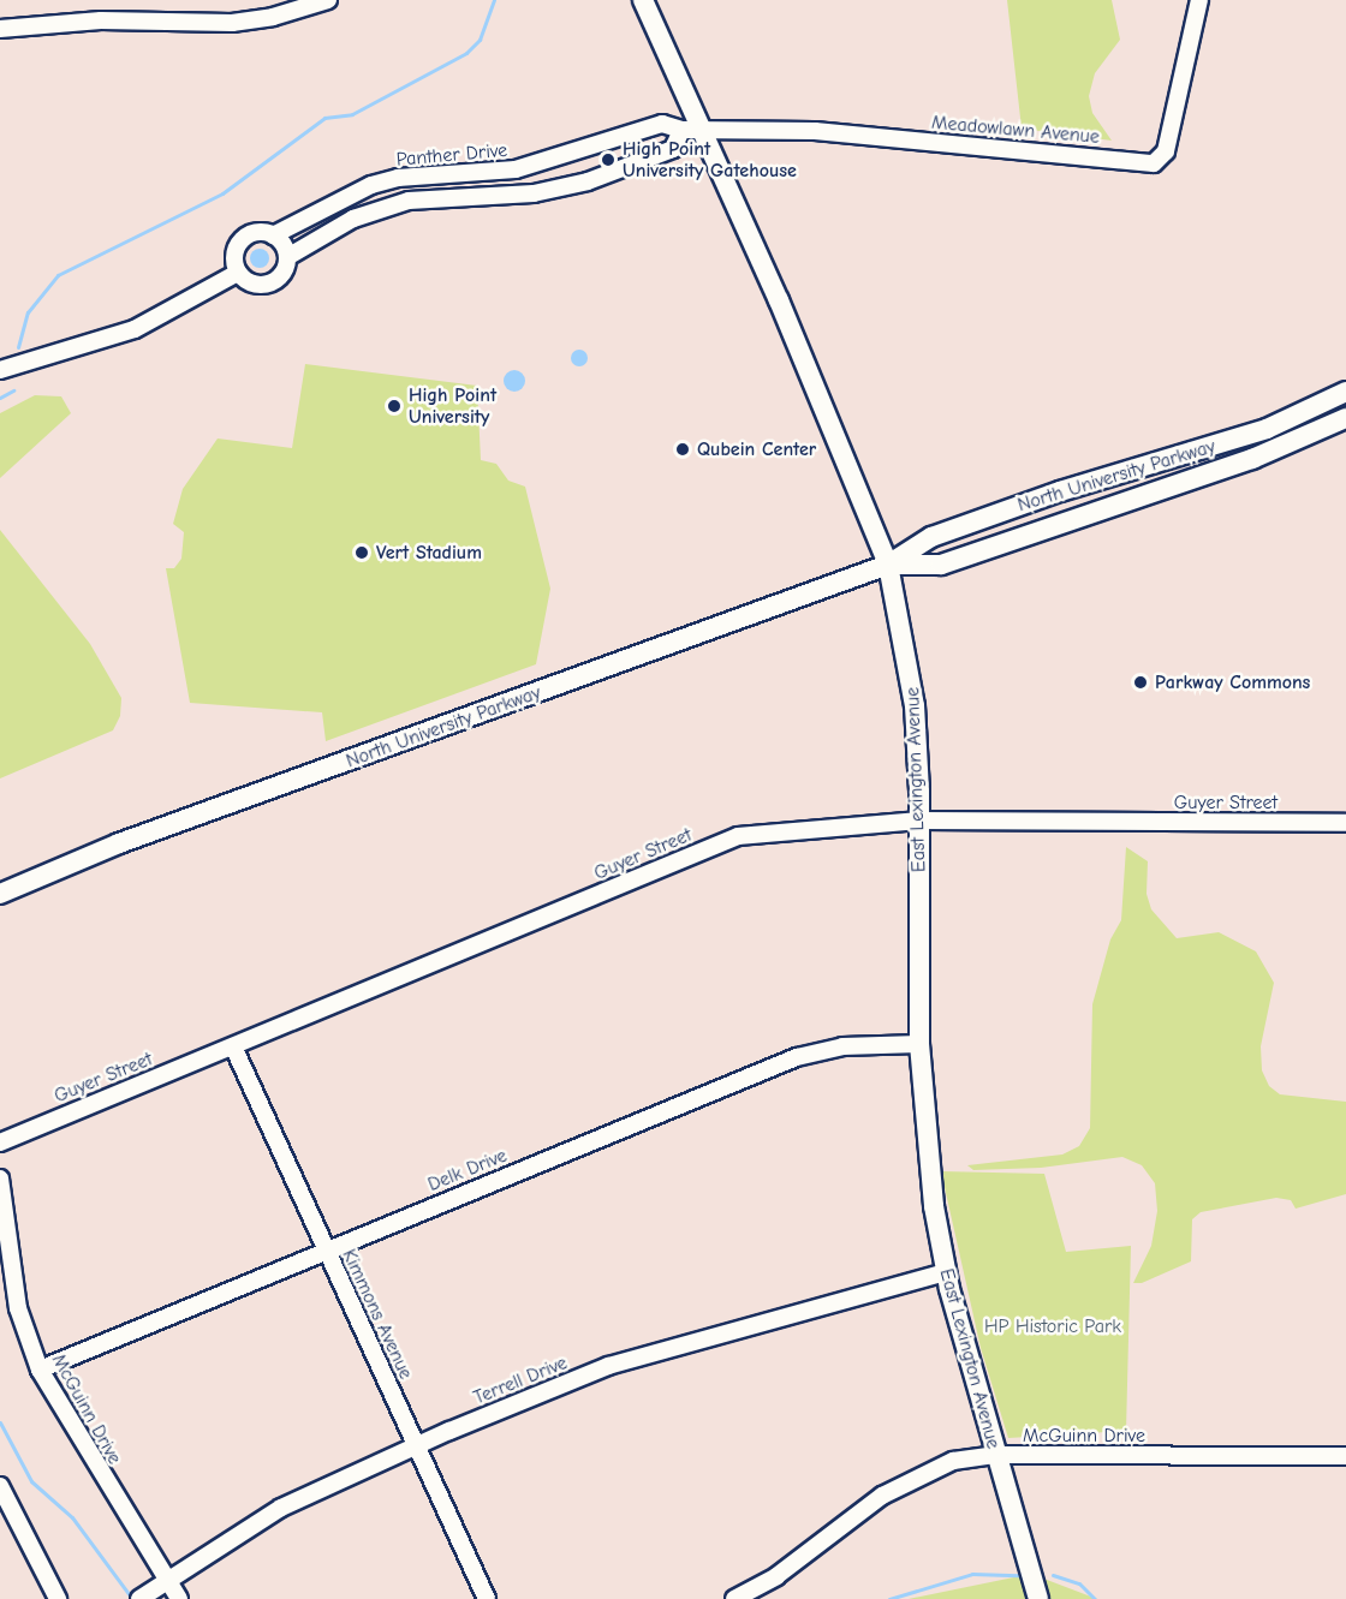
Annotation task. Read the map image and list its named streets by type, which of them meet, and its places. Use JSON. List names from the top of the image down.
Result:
{
  "streets": {
    "main road": ["North University Parkway", "East Lexington Avenue"],
    "street": [
      "Meadowlawn Avenue",
      "Panther Drive",
      "Guyer Street",
      "Delk Drive",
      "Kimmons Avenue",
      "Terrell Drive",
      "McGuinn Drive"
    ]
  },
  "crossings": [
    ["Meadowlawn Avenue", "Panther Drive"],
    ["Meadowlawn Avenue", "East Lexington Avenue"],
    ["Panther Drive", "East Lexington Avenue"],
    ["North University Parkway", "East Lexington Avenue"],
    ["East Lexington Avenue", "Guyer Street"],
    ["East Lexington Avenue", "Delk Drive"],
    ["East Lexington Avenue", "Terrell Drive"],
    ["East Lexington Avenue", "McGuinn Drive"],
    ["Guyer Street", "Kimmons Avenue"],
    ["Delk Drive", "Kimmons Avenue"],
    ["Delk Drive", "McGuinn Drive"],
    ["Kimmons Avenue", "Terrell Drive"],
    ["Terrell Drive", "McGuinn Drive"]
  ],
  "parks": ["HP Historic Park"],
  "places": [
    "High Point University Gatehouse",
    "High Point University",
    "Qubein Center",
    "Vert Stadium",
    "Parkway Commons"
  ]
}
